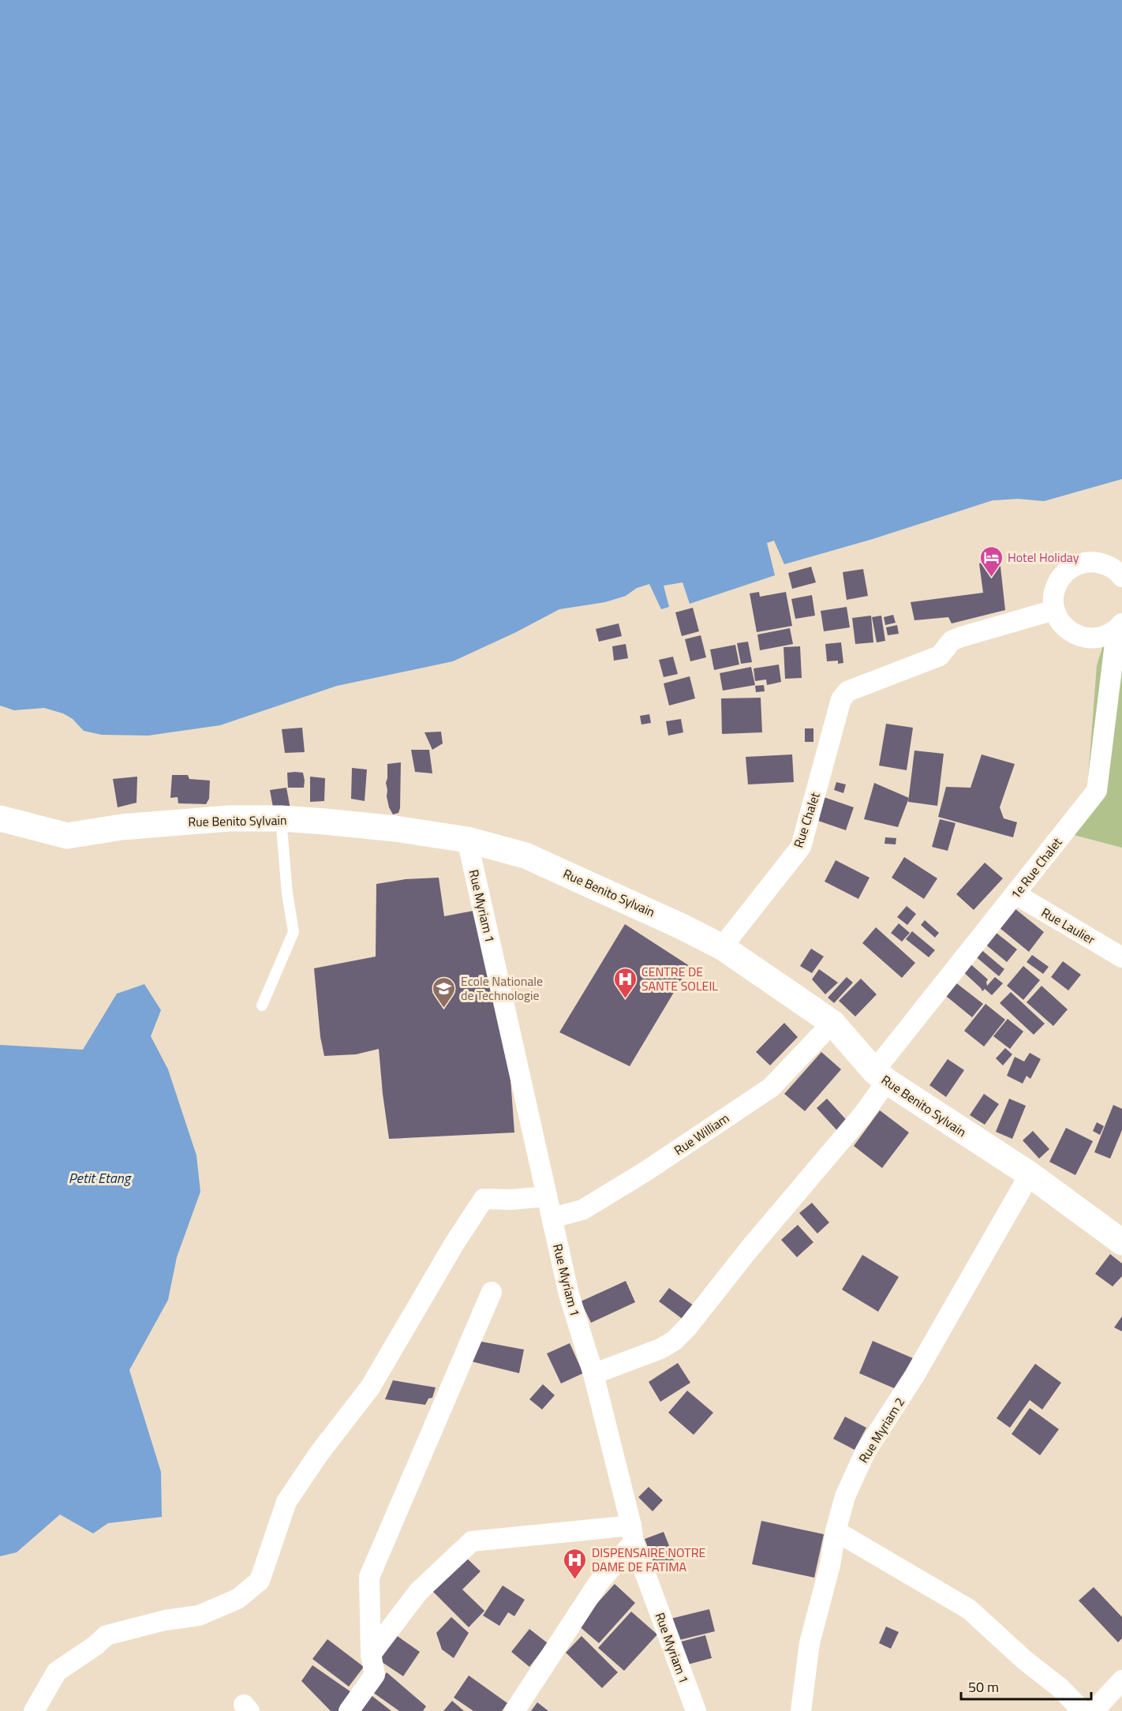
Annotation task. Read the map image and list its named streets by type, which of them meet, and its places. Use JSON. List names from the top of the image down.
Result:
{
  "streets": {
    "main road": ["Rue Benito Sylvain"],
    "street": [
      "Rue Chalet",
      "1e Rue Chalet",
      "Rue Myriam 1",
      "Rue Laulier",
      "Rue William",
      "Rue Myriam 2"
    ]
  },
  "crossings": [
    ["Rue Chalet", "Rue Benito Sylvain"],
    ["Rue Benito Sylvain", "1e Rue Chalet"],
    ["Rue Benito Sylvain", "Rue Myriam 1"],
    ["Rue Benito Sylvain", "Rue William"],
    ["Rue Benito Sylvain", "Rue Myriam 2"],
    ["1e Rue Chalet", "Rue Myriam 1"],
    ["1e Rue Chalet", "Rue Laulier"],
    ["Rue Myriam 1", "Rue William"]
  ],
  "water": ["Petit Etang"],
  "places": {
    "hotel": ["Hotel Holiday"],
    "hospital": ["CENTRE DE SANTE SOLEIL", "DISPENSAIRE NOTRE DAME DE FATIMA"],
    "school or university": ["Ecole Nationale de Technologie"]
  },
  "scale_bar": "50 m"
}
